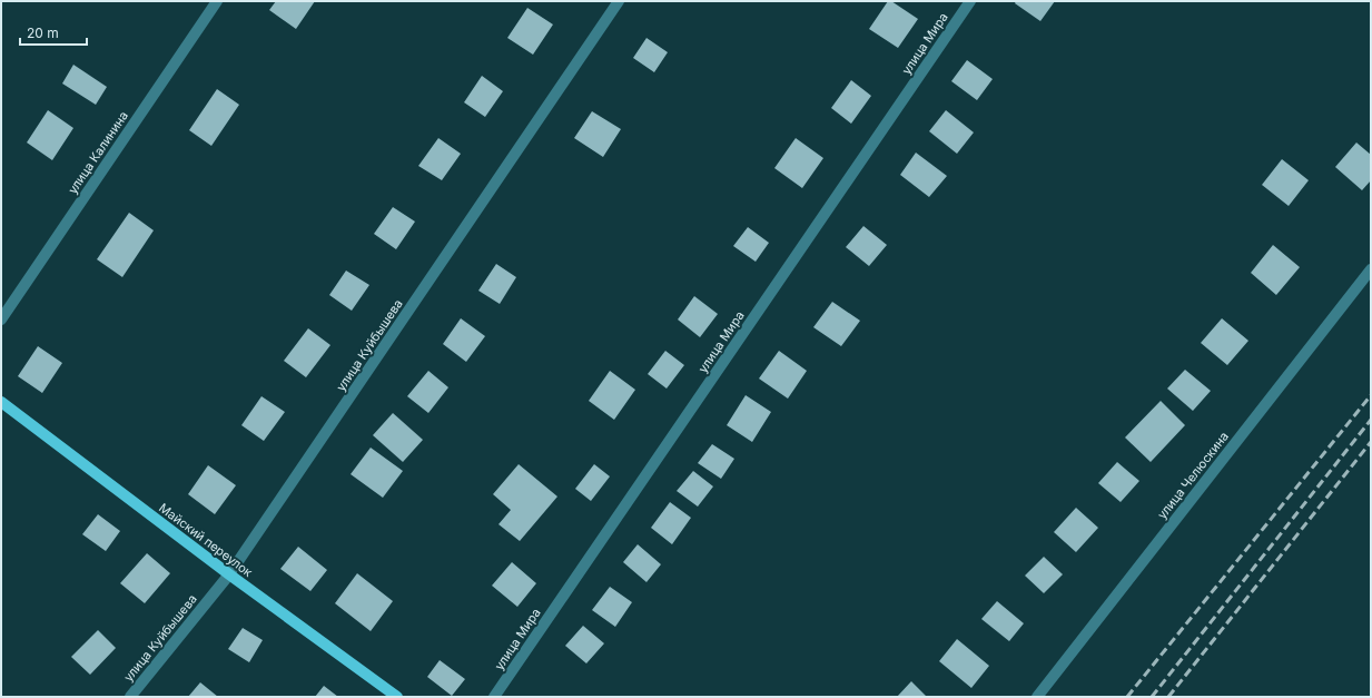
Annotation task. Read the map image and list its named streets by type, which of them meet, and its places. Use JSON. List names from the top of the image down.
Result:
{
  "streets": {
    "main road": ["Майский переулок"],
    "street": [
      "улица Мира",
      "улица Калинина",
      "улица Куйбышева",
      "улица Челюскина"
    ]
  },
  "crossings": [
    ["улица Куйбышева", "Майский переулок"]
  ],
  "scale_bar": "20 m"
}
